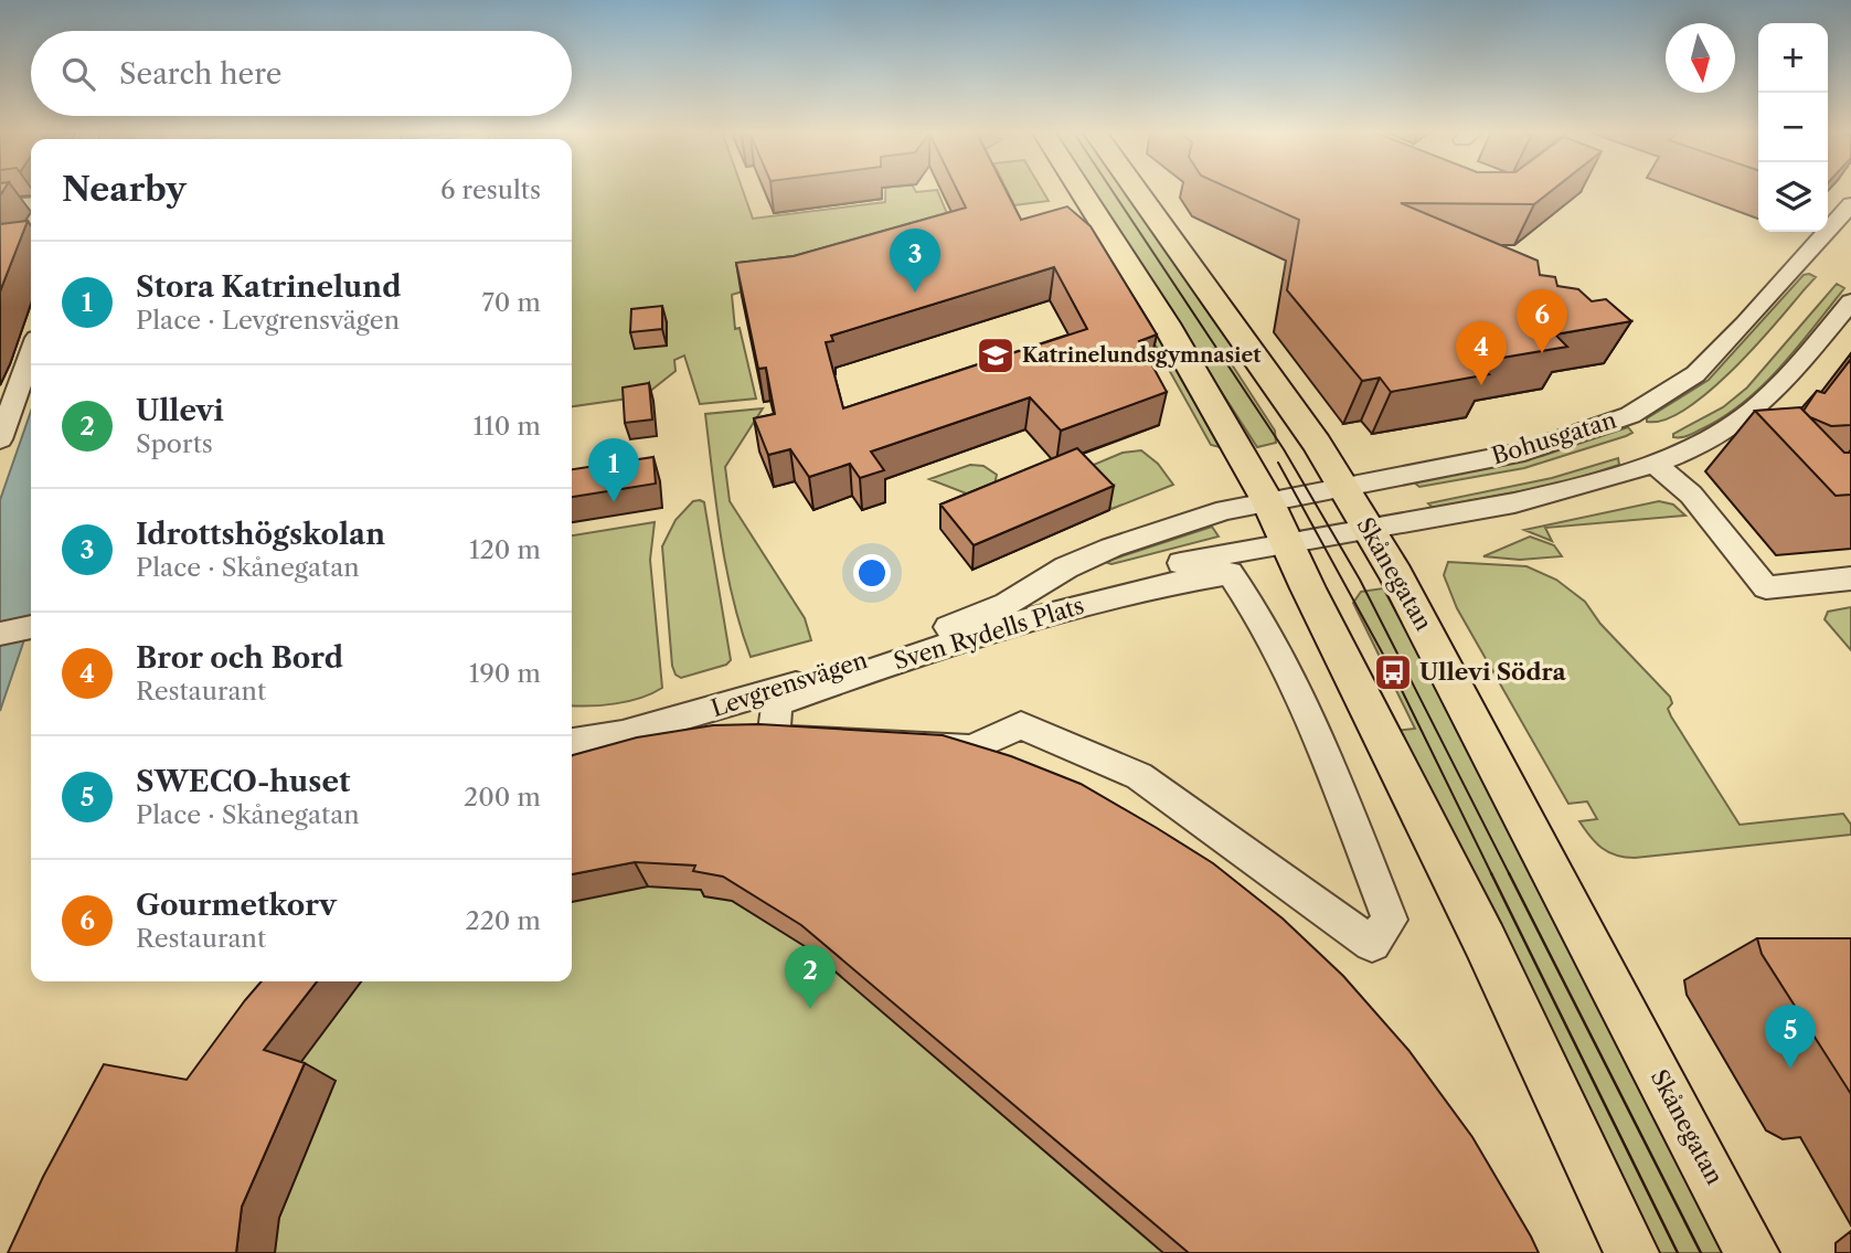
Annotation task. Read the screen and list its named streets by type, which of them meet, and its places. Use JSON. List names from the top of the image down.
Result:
{
  "streets": {
    "main road": ["Skånegatan"],
    "street": ["Bohusgatan", "Sven Rydells Plats", "Levgrensvägen"]
  },
  "crossings": [
    ["Bohusgatan", "Skånegatan"],
    ["Bohusgatan", "Levgrensvägen"]
  ],
  "places": {
    "school or university": ["Katrinelundsgymnasiet"],
    "bus stop": ["Ullevi Södra"]
  },
  "north": "bottom",
  "page": {
    "map_buttons": ["+", "−"],
    "search": "Search here",
    "heading": ["Nearby", "6 results"],
    "pins": [
      "3",
      "6",
      "4",
      "1",
      "2",
      "5"
    ],
    "list": [
      {
        "mark": "1",
        "name": "Stora Katrinelund",
        "note": "Place · Levgrensvägen",
        "value": "70 m"
      },
      {
        "mark": "2",
        "name": "Ullevi",
        "note": "Sports",
        "value": "110 m"
      },
      {
        "mark": "3",
        "name": "Idrottshögskolan",
        "note": "Place · Skånegatan",
        "value": "120 m"
      },
      {
        "mark": "4",
        "name": "Bror och Bord",
        "note": "Restaurant",
        "value": "190 m"
      },
      {
        "mark": "5",
        "name": "SWECO-huset",
        "note": "Place · Skånegatan",
        "value": "200 m"
      },
      {
        "mark": "6",
        "name": "Gourmetkorv",
        "note": "Restaurant",
        "value": "220 m"
      }
    ]
  }
}
